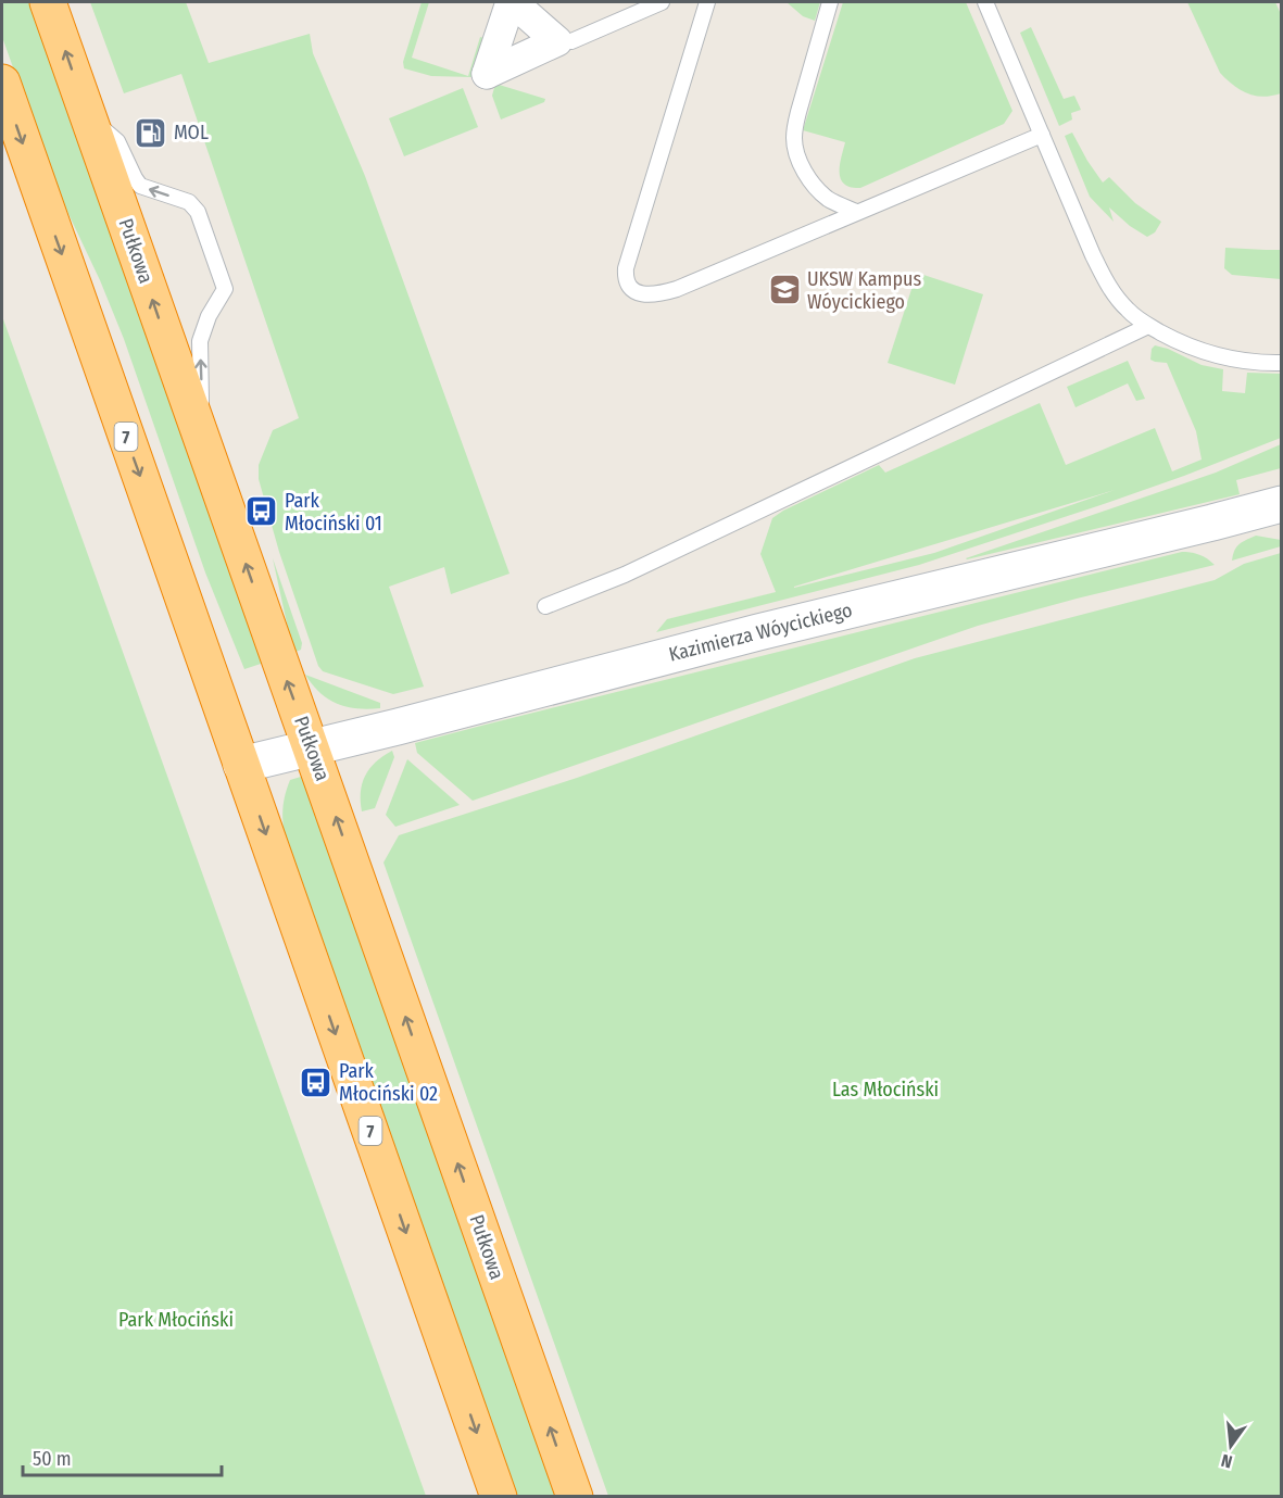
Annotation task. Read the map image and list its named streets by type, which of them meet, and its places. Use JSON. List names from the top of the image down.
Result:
{
  "streets": {
    "highway": ["Pułkowa", "7"],
    "street": ["Kazimierza Wóycickiego"]
  },
  "crossings": [
    ["Pułkowa", "Kazimierza Wóycickiego"],
    ["7", "Kazimierza Wóycickiego"]
  ],
  "parks": ["Las Młociński", "Park Młociński"],
  "places": {
    "fuel station": ["MOL"],
    "school or university": ["UKSW Kampus Wóycickiego"],
    "bus stop": ["Park Młociński 01", "Park Młociński 02"]
  },
  "scale_bar": "50 m",
  "north": "bottom"
}
